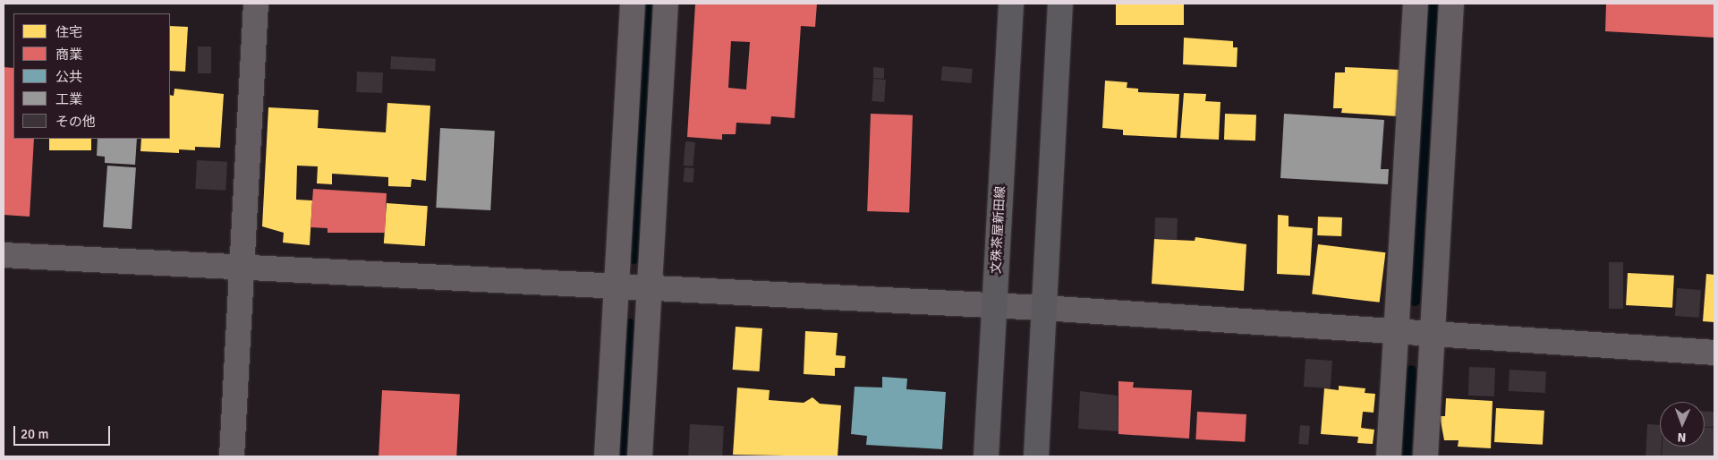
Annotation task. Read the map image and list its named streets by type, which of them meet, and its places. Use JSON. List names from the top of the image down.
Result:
{
  "streets": {
    "main road": ["文殊茶屋新田線"]
  },
  "legend": [
    "住宅",
    "商業",
    "公共",
    "工業",
    "その他"
  ],
  "scale_bar": "20 m",
  "north": "bottom"
}
